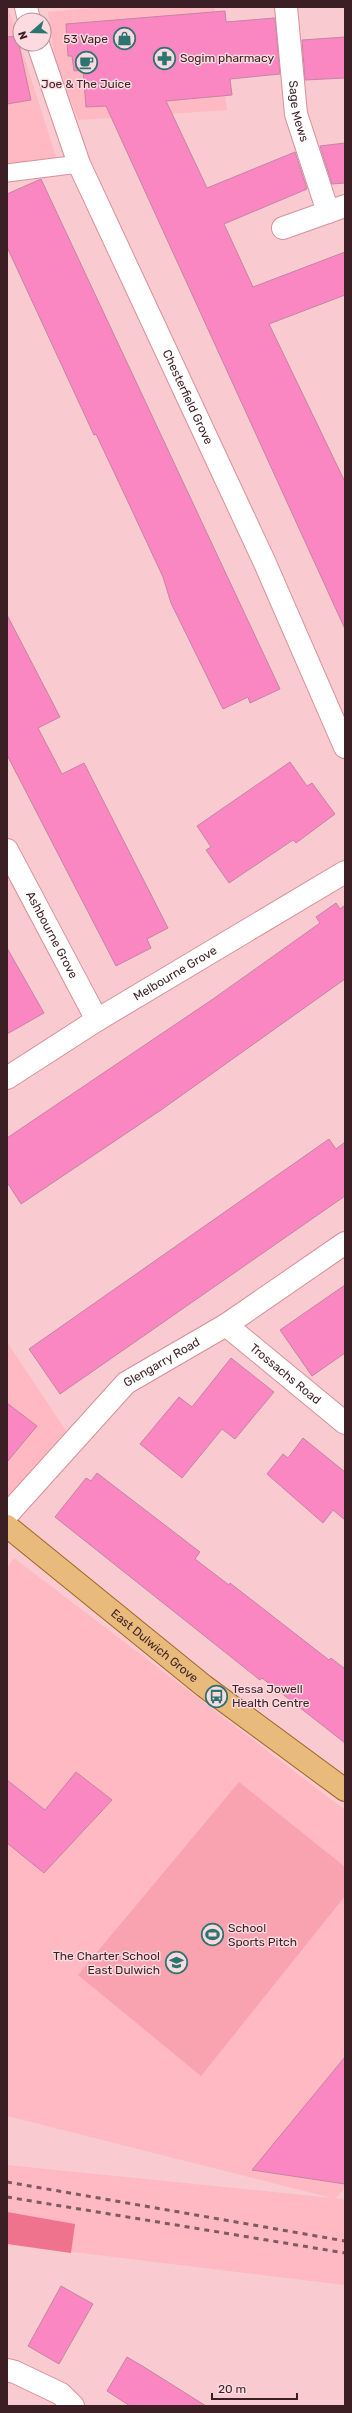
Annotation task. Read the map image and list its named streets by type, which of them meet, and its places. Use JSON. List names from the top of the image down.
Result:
{
  "streets": {
    "main road": ["East Dulwich Grove"],
    "street": [
      "Sage Mews",
      "Chesterfield Grove",
      "Ashbourne Grove",
      "Melbourne Grove",
      "Glengarry Road",
      "Trossachs Road"
    ]
  },
  "crossings": [
    ["Ashbourne Grove", "Melbourne Grove"],
    ["Glengarry Road", "Trossachs Road"]
  ],
  "places": {
    "shop": ["53 Vape"],
    "pharmacy": ["Sogim pharmacy"],
    "cafe": ["Joe & The Juice"],
    "bus stop": ["Tessa Jowell Health Centre"],
    "sports": ["School Sports Pitch"],
    "school or university": ["The Charter School East Dulwich"]
  },
  "scale_bar": "20 m",
  "north": "left"
}
